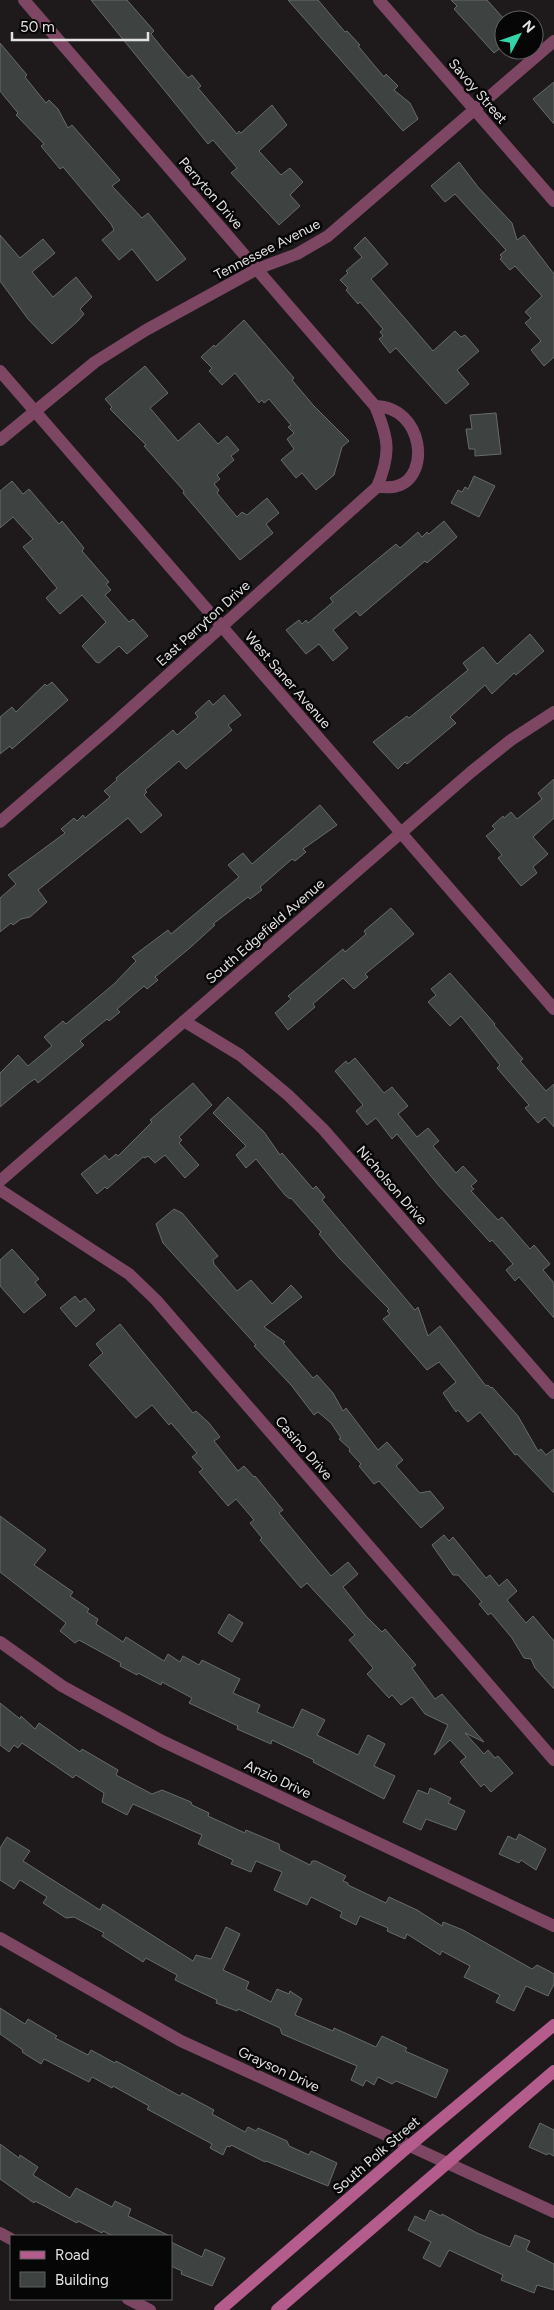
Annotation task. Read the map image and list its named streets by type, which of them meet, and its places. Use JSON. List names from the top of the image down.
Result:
{
  "streets": {
    "main road": ["South Polk Street"],
    "street": [
      "Savoy Street",
      "Perryton Drive",
      "Tennessee Avenue",
      "East Perryton Drive",
      "West Saner Avenue",
      "South Edgefield Avenue",
      "Nicholson Drive",
      "Casino Drive",
      "Anzio Drive",
      "Grayson Drive"
    ]
  },
  "crossings": [
    ["Savoy Street", "Tennessee Avenue"],
    ["Perryton Drive", "Tennessee Avenue"],
    ["Perryton Drive", "East Perryton Drive"],
    ["Tennessee Avenue", "West Saner Avenue"],
    ["East Perryton Drive", "West Saner Avenue"],
    ["West Saner Avenue", "South Edgefield Avenue"],
    ["South Edgefield Avenue", "Nicholson Drive"],
    ["Grayson Drive", "South Polk Street"]
  ],
  "legend": ["Road", "Building"],
  "scale_bar": "50 m",
  "north": "top right"
}
